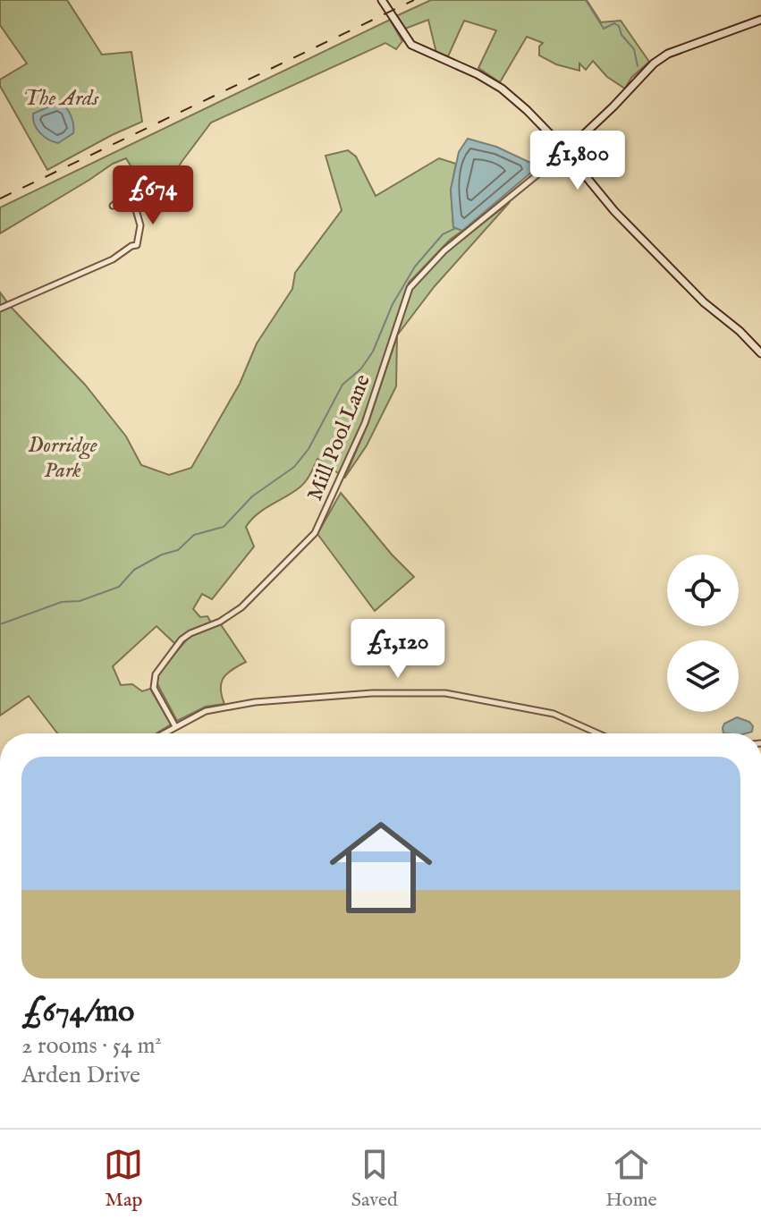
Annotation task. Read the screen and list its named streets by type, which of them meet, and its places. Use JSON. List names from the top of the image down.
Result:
{
  "streets": {
    "street": ["Mill Pool Lane"]
  },
  "parks": ["The Ards", "Dorridge Park"],
  "page": {
    "price": ["£1,800", "£674", "£1,120"],
    "list": [
      {
        "name": "£674/mo",
        "note": "2 rooms · 54 m² · Arden Drive"
      }
    ],
    "tabs": ["Map", "Saved", "Home"]
  }
}
